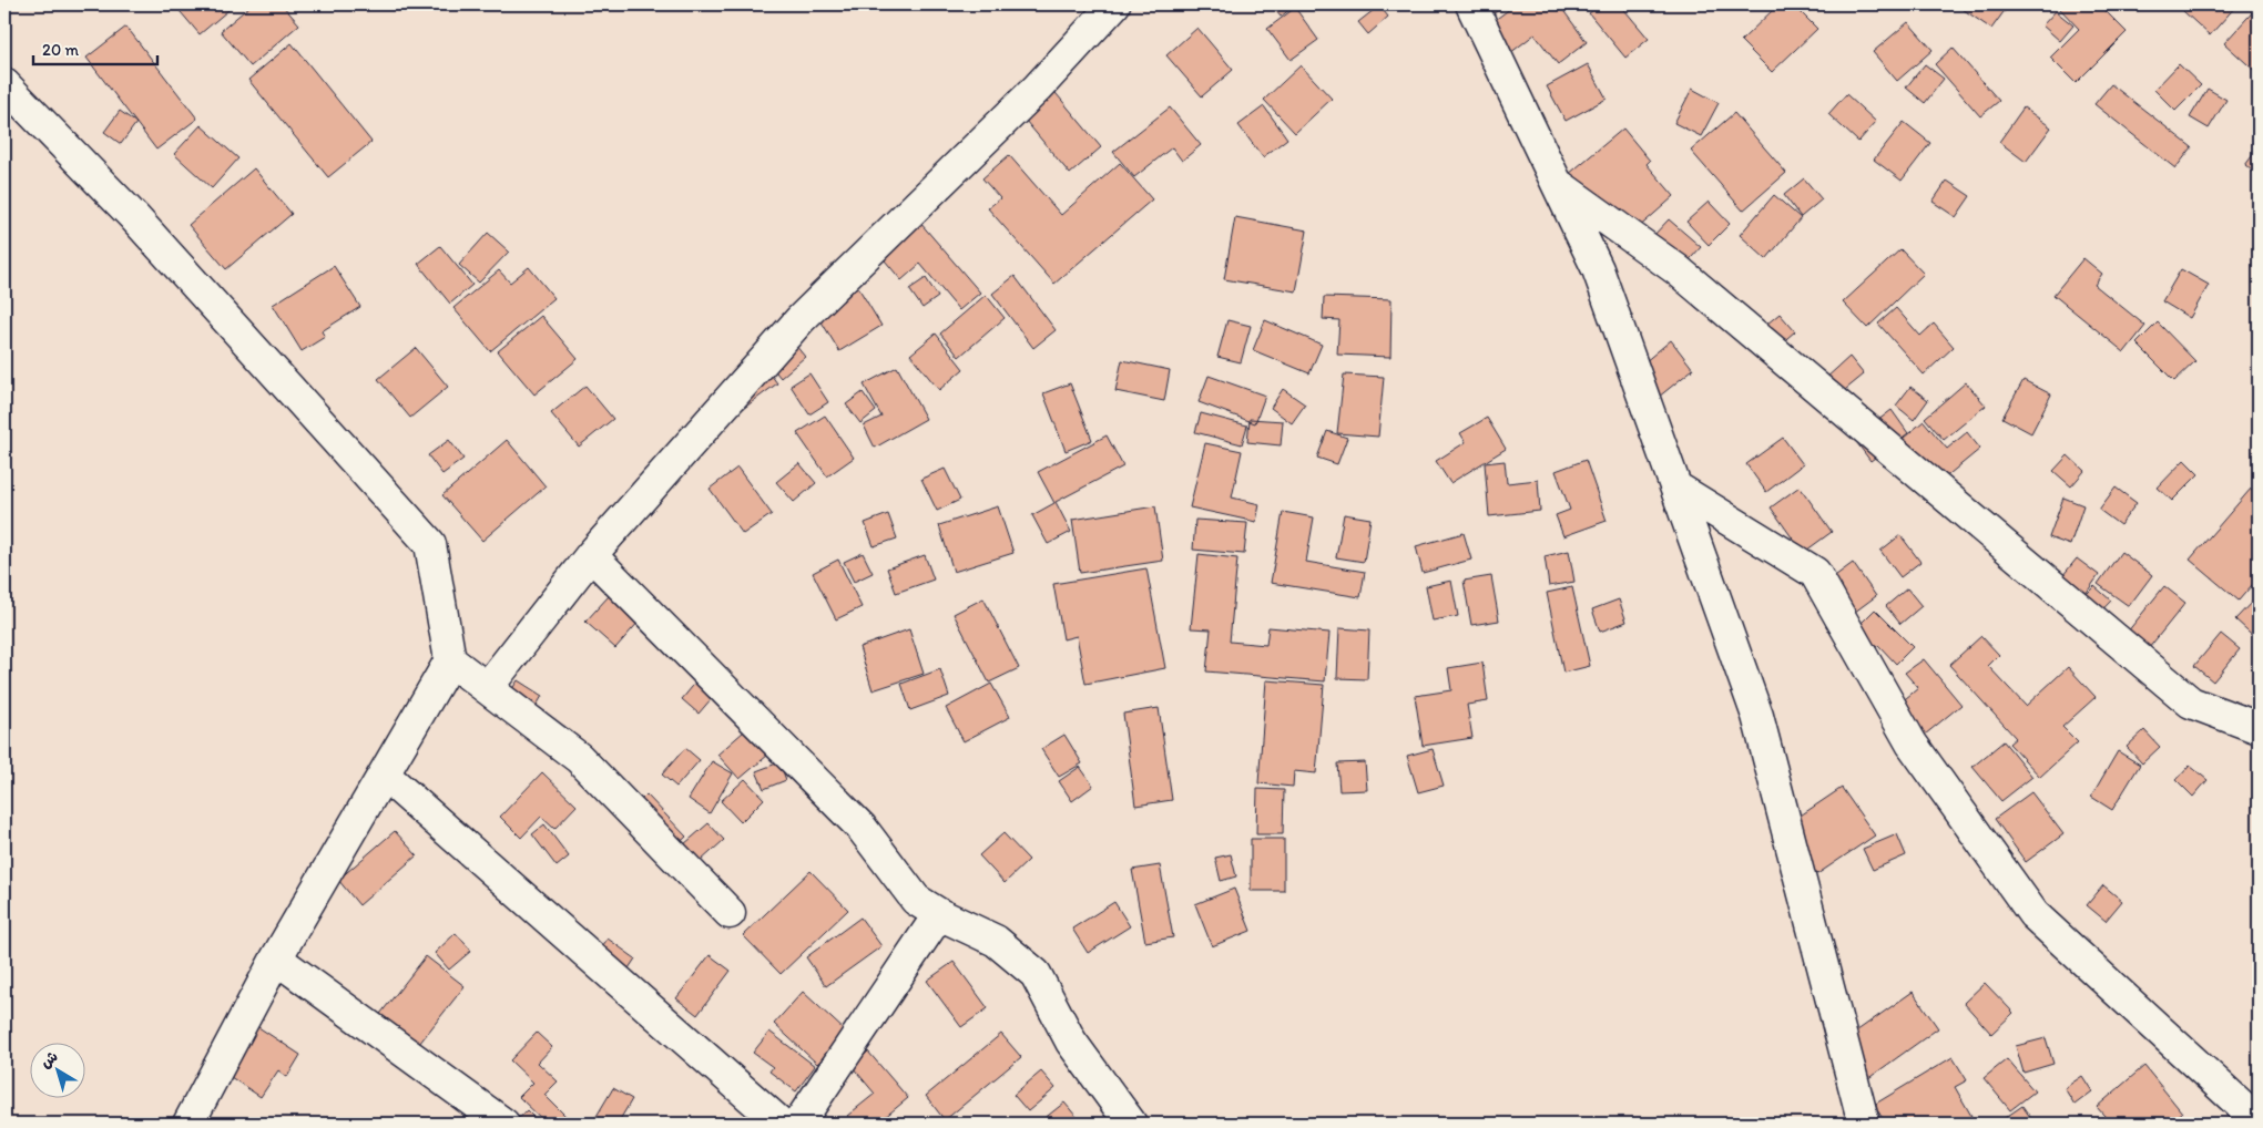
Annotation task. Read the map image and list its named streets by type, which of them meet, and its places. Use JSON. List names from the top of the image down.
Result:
{
  "scale_bar": "20 m",
  "north": "top left"
}
